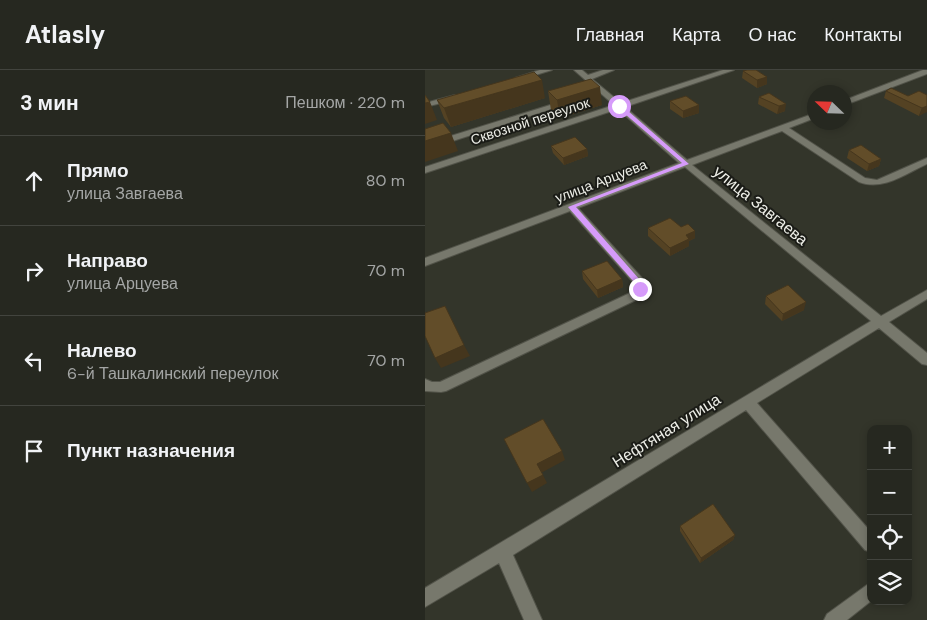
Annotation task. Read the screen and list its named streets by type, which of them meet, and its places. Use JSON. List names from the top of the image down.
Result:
{
  "streets": {
    "street": [
      "Сквозной переулок",
      "улица Арцуева",
      "улица Завгаева",
      "Нефтяная улица"
    ]
  },
  "crossings": [
    ["Сквозной переулок", "улица Завгаева"],
    ["улица Арцуева", "улица Завгаева"],
    ["улица Завгаева", "Нефтяная улица"]
  ],
  "north": "top left",
  "page": {
    "header": "Atlasly",
    "nav": [
      "Главная",
      "Карта",
      "О нас",
      "Контакты"
    ],
    "heading": ["3 мин", "Пешком · 220 m"],
    "list": [
      ["Прямо", "улица Завгаева", "80 m"],
      ["Направо", "улица Арцуева", "70 m"],
      ["Налево", "6-й Ташкалинский переулок", "70 m"],
      "Пункт назначения"
    ],
    "map_buttons": ["+", "−"]
  }
}
